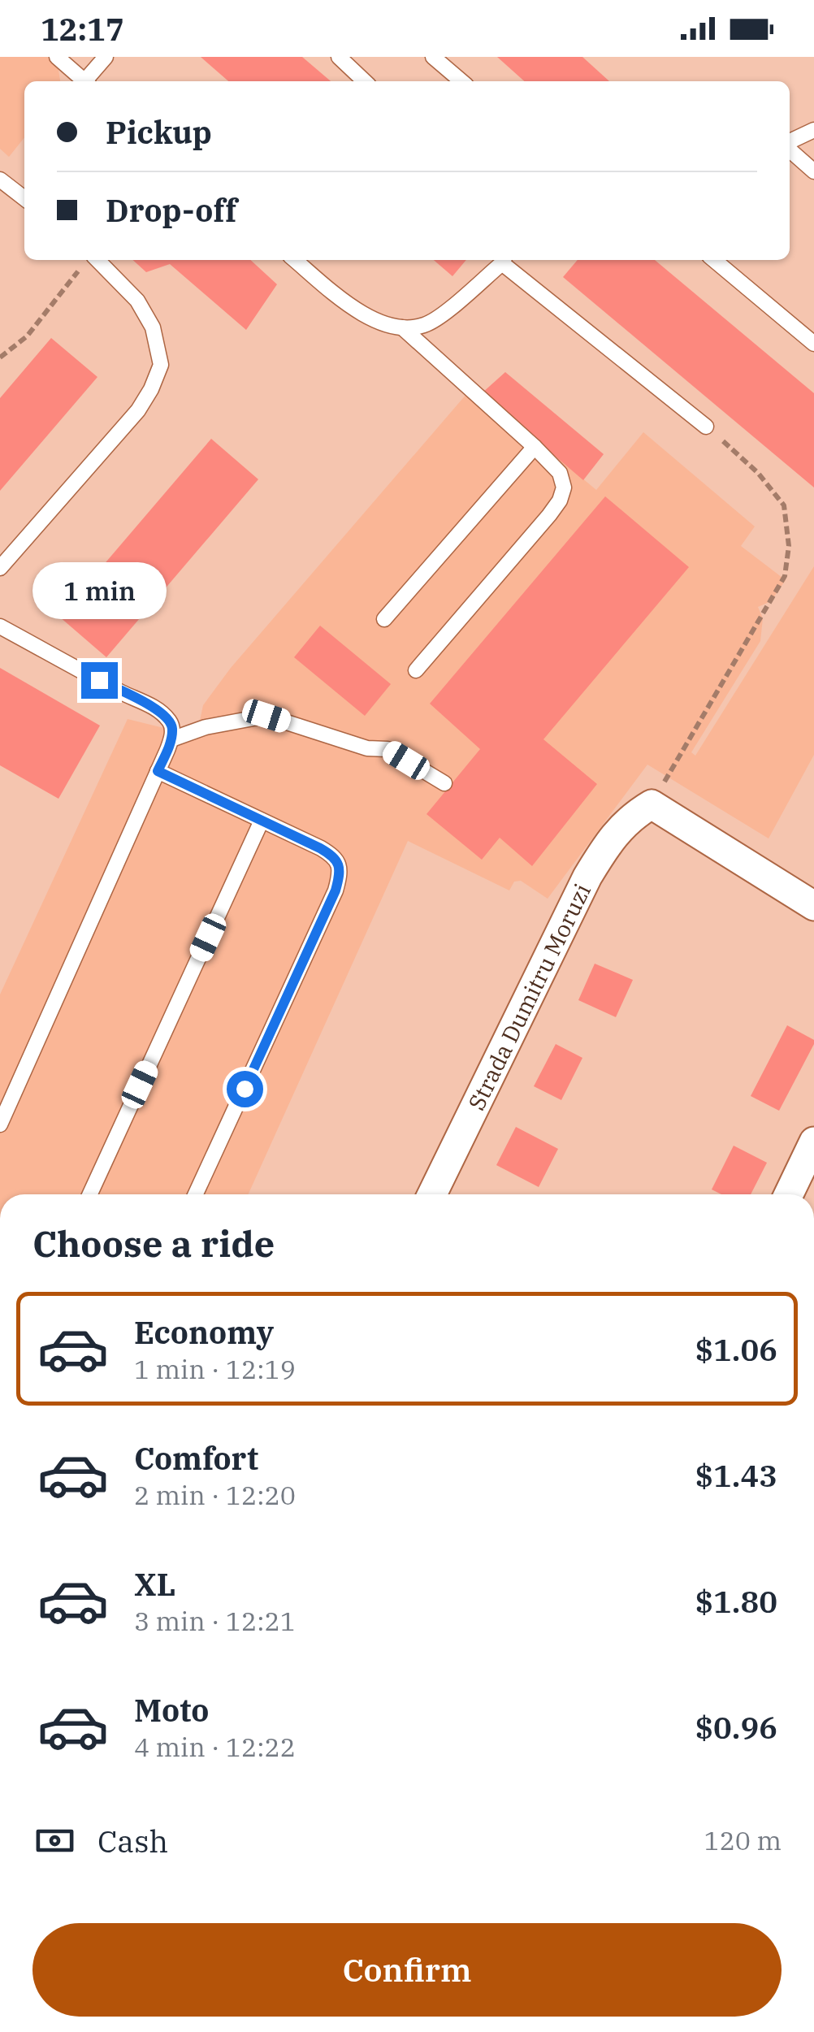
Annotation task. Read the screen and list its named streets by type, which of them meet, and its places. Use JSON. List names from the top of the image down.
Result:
{
  "streets": {
    "street": ["Strada Dumitru Moruzi"]
  },
  "page": {
    "status": "12:17",
    "banner": ["Pickup", "Drop-off"],
    "bubble": "1 min",
    "heading": "Choose a ride",
    "list": [
      {
        "name": "Economy",
        "note": "1 min · 12:19",
        "value": "$1.06"
      },
      {
        "name": "Comfort",
        "note": "2 min · 12:20",
        "value": "$1.43"
      },
      {
        "name": "XL",
        "note": "3 min · 12:21",
        "value": "$1.80"
      },
      {
        "name": "Moto",
        "note": "4 min · 12:22",
        "value": "$0.96"
      }
    ],
    "pay": ["Cash", "120 m"],
    "buttons": "Confirm"
  }
}
